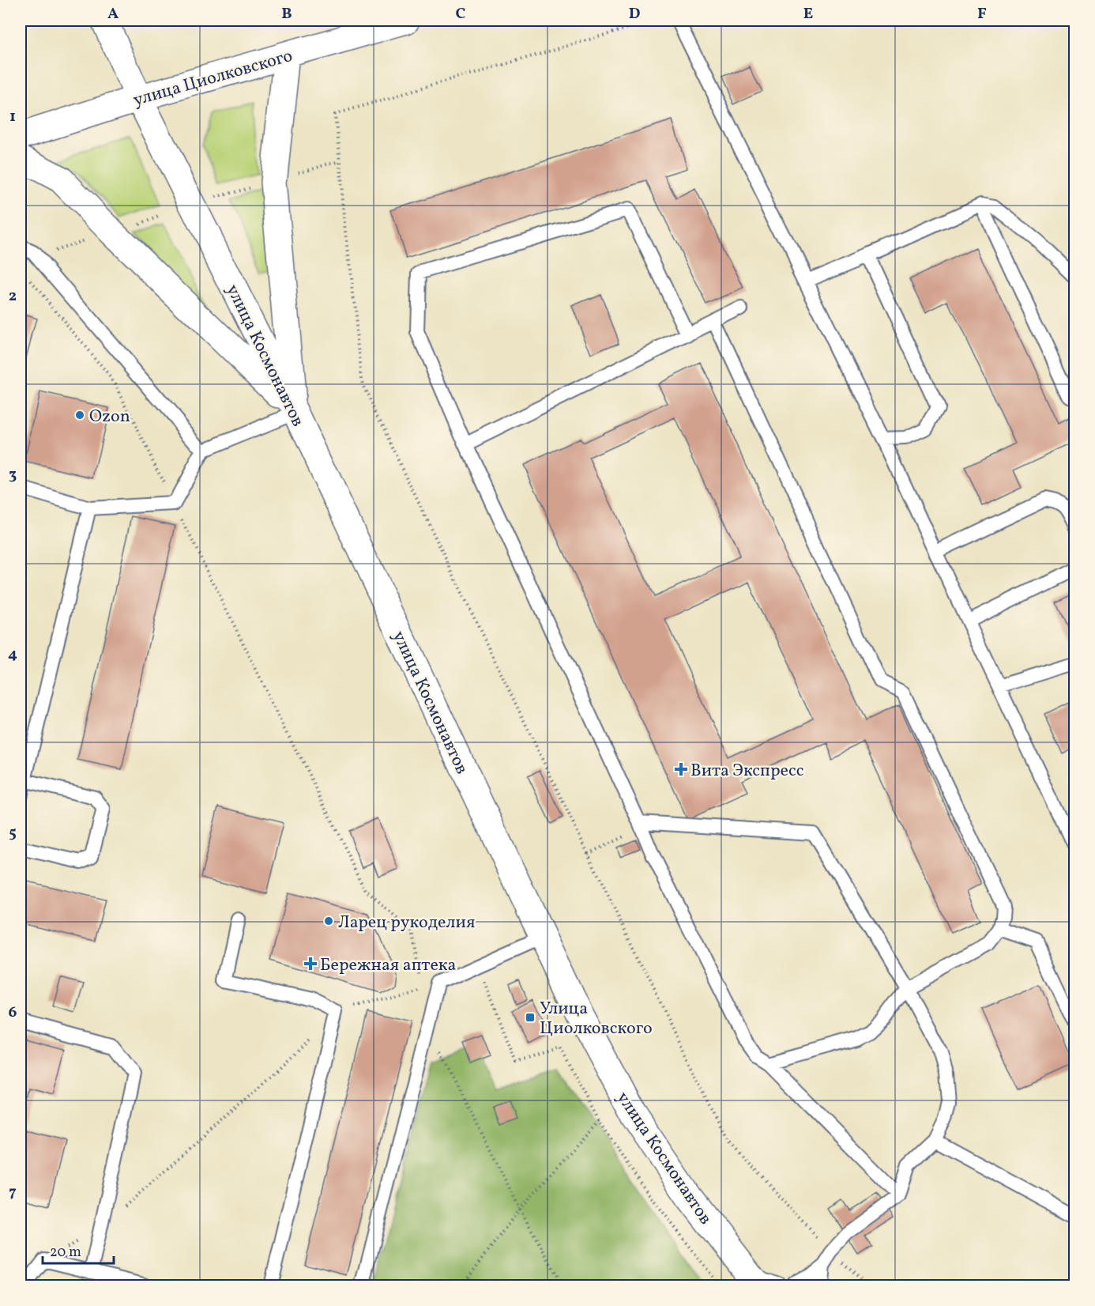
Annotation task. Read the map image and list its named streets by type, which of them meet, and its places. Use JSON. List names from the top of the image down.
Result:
{
  "streets": {
    "main road": ["улица Циолковского", "улица Космонавтов"]
  },
  "crossings": [
    ["улица Циолковского", "улица Космонавтов"]
  ],
  "places": {
    "other": ["Ozon", "Ларец рукоделия"],
    "health": ["Вита Экспресс", "Бережная аптека"],
    "transit": ["Улица Циолковского"]
  },
  "scale_bar": "20 m",
  "grid": {
    "columns": [
      "A",
      "B",
      "C",
      "D",
      "E",
      "F"
    ],
    "rows": [
      "1",
      "2",
      "3",
      "4",
      "5",
      "6",
      "7"
    ]
  }
}
